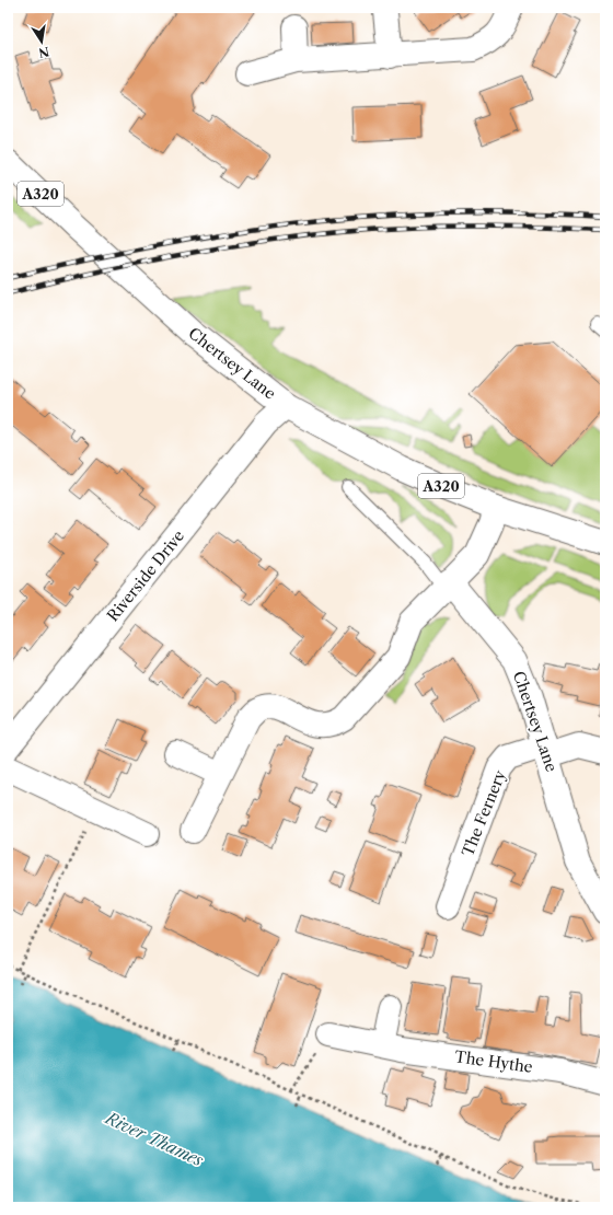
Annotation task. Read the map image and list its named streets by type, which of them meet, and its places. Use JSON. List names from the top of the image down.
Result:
{
  "streets": {
    "street": [
      "A320",
      "Chertsey Lane",
      "Riverside Drive",
      "The Fernery",
      "The Hythe"
    ]
  },
  "crossings": [
    ["Chertsey Lane", "Riverside Drive"],
    ["Chertsey Lane", "The Fernery"]
  ],
  "water": ["River Thames"],
  "north": "bottom"
}
